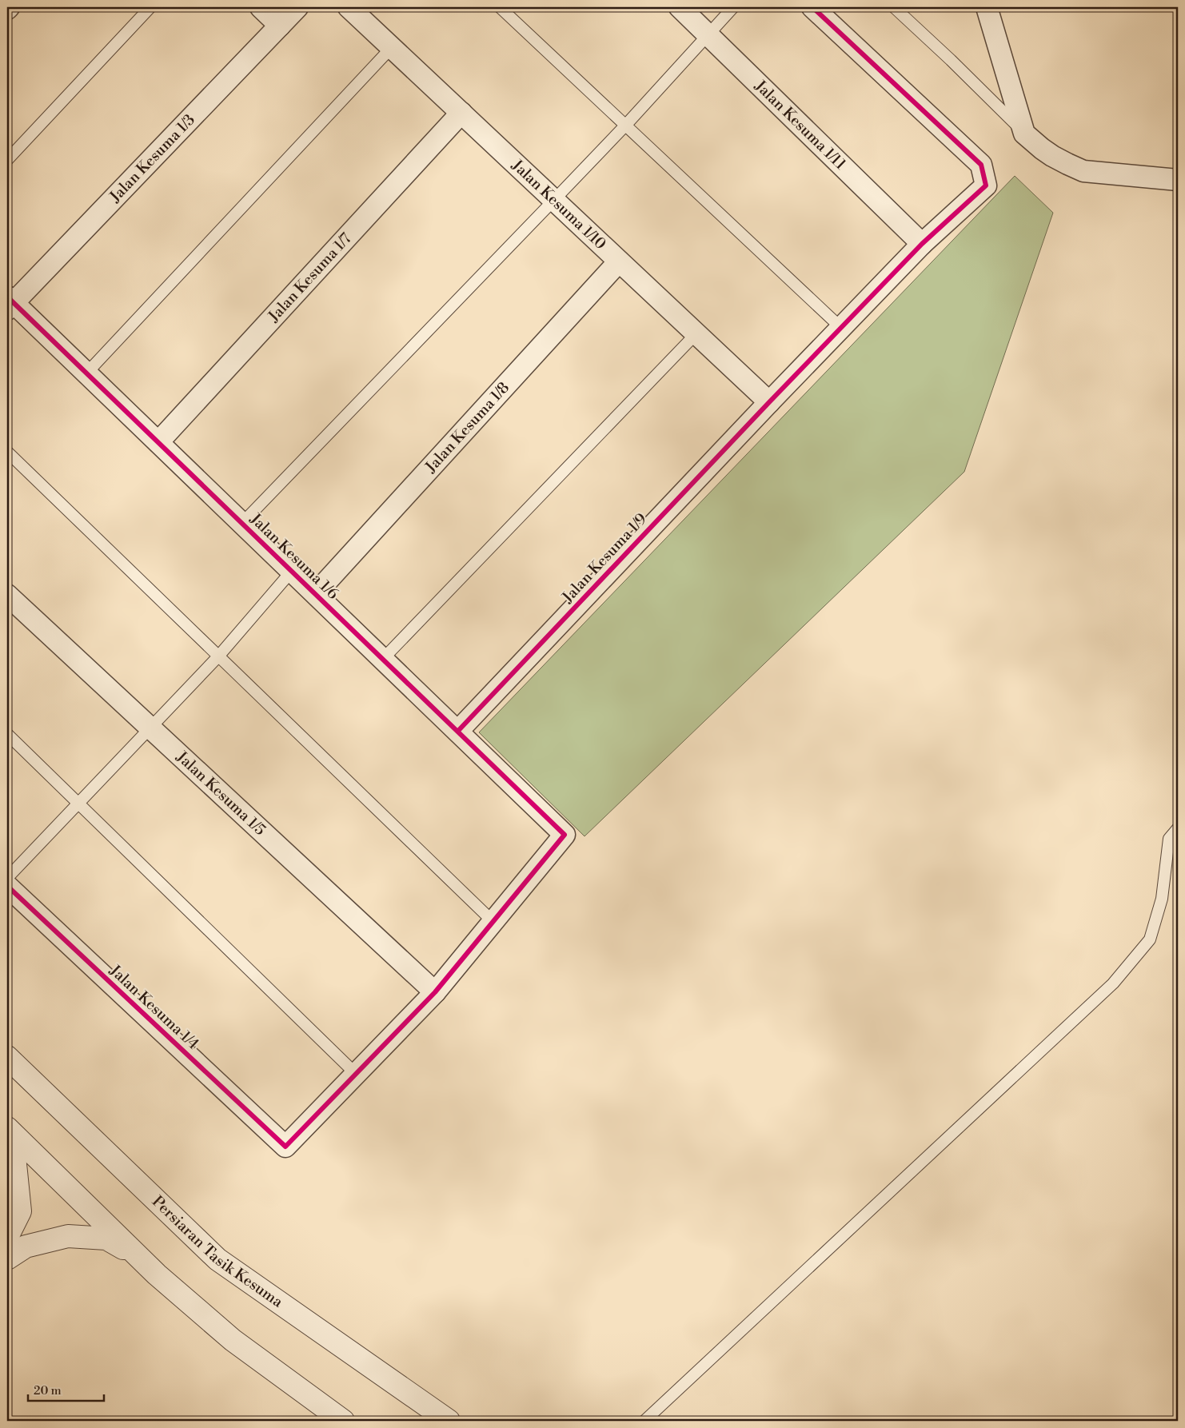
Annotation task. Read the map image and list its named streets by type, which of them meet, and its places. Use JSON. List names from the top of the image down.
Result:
{
  "streets": {
    "street": [
      "Jalan Kesuma 1/11",
      "Jalan Kesuma 1/3",
      "Jalan Kesuma 1/10",
      "Jalan Kesuma 1/7",
      "Jalan Kesuma 1/8",
      "Jalan Kesuma 1/6",
      "Jalan Kesuma 1/9",
      "Jalan Kesuma 1/5",
      "Jalan Kesuma 1/4",
      "Persiaran Tasik Kesuma"
    ]
  },
  "crossings": [
    ["Jalan Kesuma 1/11", "Jalan Kesuma 1/9"],
    ["Jalan Kesuma 1/3", "Jalan Kesuma 1/6"],
    ["Jalan Kesuma 1/10", "Jalan Kesuma 1/7"],
    ["Jalan Kesuma 1/10", "Jalan Kesuma 1/8"],
    ["Jalan Kesuma 1/10", "Jalan Kesuma 1/9"],
    ["Jalan Kesuma 1/7", "Jalan Kesuma 1/6"],
    ["Jalan Kesuma 1/8", "Jalan Kesuma 1/6"],
    ["Jalan Kesuma 1/6", "Jalan Kesuma 1/9"]
  ],
  "scale_bar": "20 m"
}
